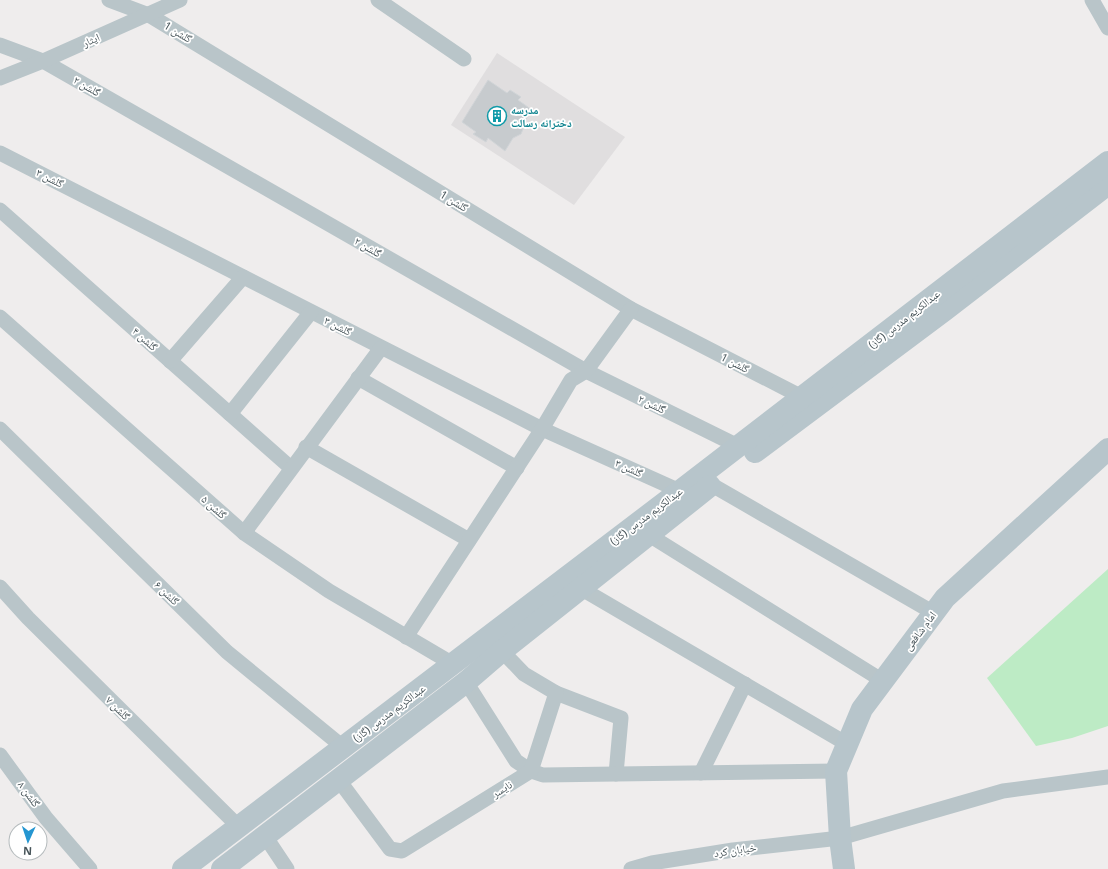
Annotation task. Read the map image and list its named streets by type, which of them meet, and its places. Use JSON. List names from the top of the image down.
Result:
{
  "streets": {
    "street": [
      "گلشن 1",
      "ایثار",
      "گلشن ۲",
      "گلشن ۳",
      "عبدالکریم مدرس (گاز)",
      "گلشن ۴",
      "گلشن ۵",
      "گلشن ۶",
      "امام شافعی",
      "گلشن ۷",
      "نایسر",
      "گلشن ۸",
      "خیابان کرد"
    ]
  },
  "crossings": [
    ["گلشن 1", "ایثار"],
    ["گلشن 1", "عبدالکریم مدرس (گاز)"],
    ["ایثار", "گلشن ۲"],
    ["گلشن ۲", "عبدالکریم مدرس (گاز)"],
    ["گلشن ۳", "عبدالکریم مدرس (گاز)"],
    ["عبدالکریم مدرس (گاز)", "گلشن ۵"],
    ["عبدالکریم مدرس (گاز)", "گلشن ۶"],
    ["عبدالکریم مدرس (گاز)", "گلشن ۷"],
    ["عبدالکریم مدرس (گاز)", "نایسر"],
    ["امام شافعی", "خیابان کرد"]
  ],
  "places": {
    "building": ["مدرسه دخترانه رسالت"]
  },
  "north": "bottom"
}
